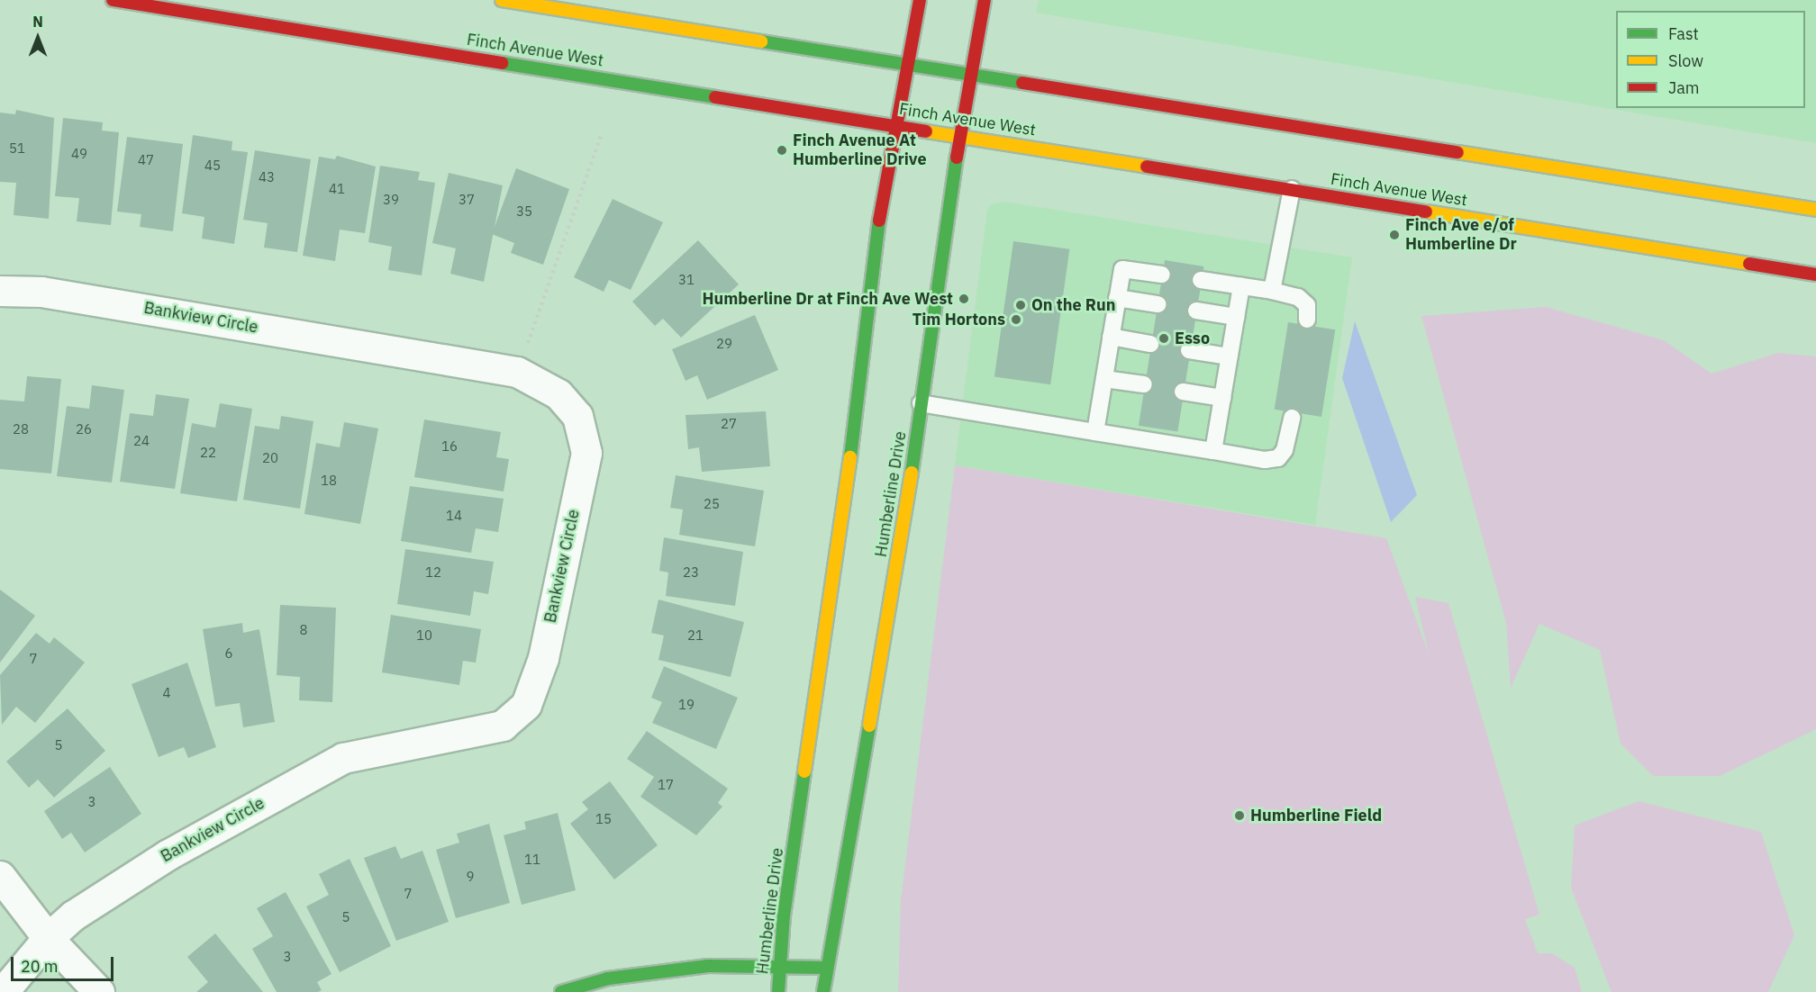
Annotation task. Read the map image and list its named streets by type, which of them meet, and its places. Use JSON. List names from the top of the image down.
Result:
{
  "streets": {
    "main road": ["Finch Avenue West", "Humberline Drive"],
    "street": ["Bankview Circle"]
  },
  "crossings": [
    ["Finch Avenue West", "Humberline Drive"]
  ],
  "places": [
    "Finch Avenue At Humberline Drive",
    "Finch Ave e/of Humberline Dr",
    "Humberline Dr at Finch Ave West",
    "On the Run",
    "Tim Hortons",
    "Esso",
    "Humberline Field"
  ],
  "house_numbers": [
    "51",
    "49",
    "47",
    "45",
    "43",
    "41",
    "39",
    "37",
    "35",
    "31",
    "29",
    "27",
    "28",
    "26",
    "24",
    "16",
    "22",
    "20",
    "18",
    "25",
    "14",
    "12",
    "23",
    "8",
    "10",
    "21",
    "6",
    "7",
    "4",
    "19",
    "5",
    "17",
    "3",
    "15",
    "11",
    "9",
    "7",
    "5",
    "3"
  ],
  "legend": ["Fast", "Slow", "Jam"],
  "scale_bar": "20 m",
  "north": "top"
}
